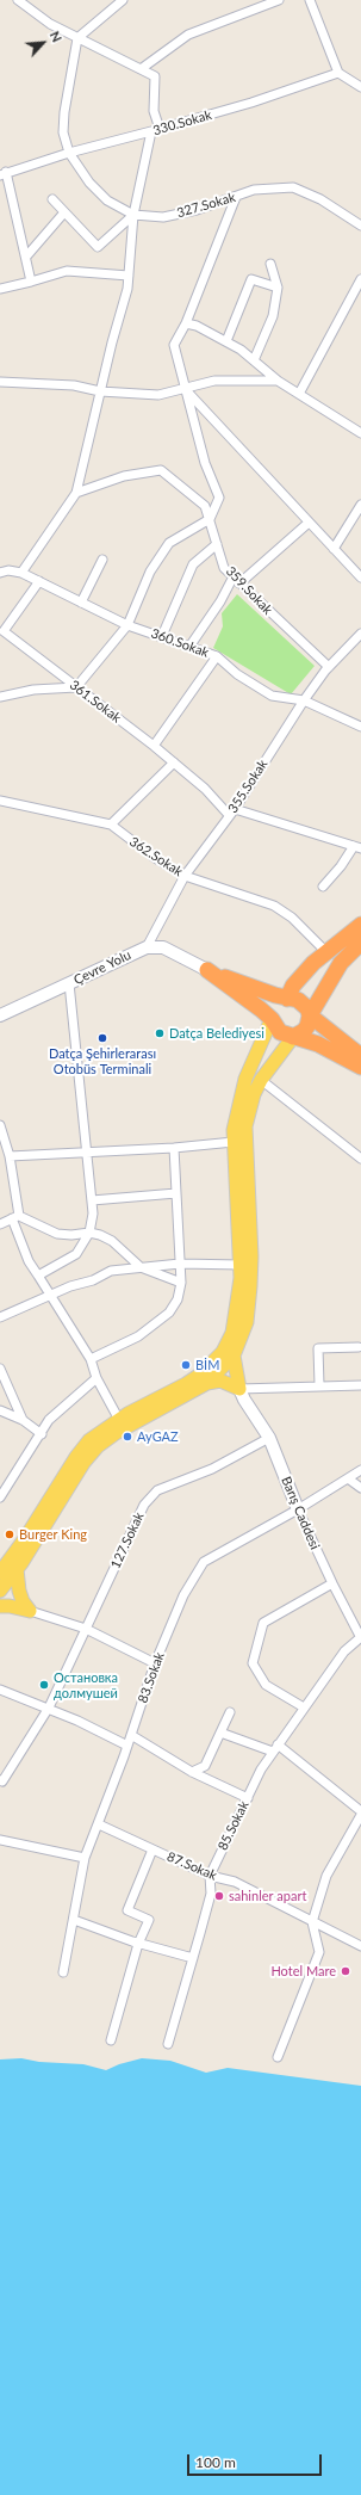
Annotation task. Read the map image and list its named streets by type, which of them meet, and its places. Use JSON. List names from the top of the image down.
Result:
{
  "streets": {
    "street": [
      "330.Sokak",
      "327.Sokak",
      "359.Sokak",
      "360.Sokak",
      "361.Sokak",
      "355.Sokak",
      "362.Sokak",
      "Çevre Yolu",
      "Barış Caddesi",
      "127.Sokak",
      "83.Sokak",
      "85.Sokak",
      "87.Sokak"
    ]
  },
  "crossings": [
    ["330.Sokak", "327.Sokak"],
    ["359.Sokak", "355.Sokak"],
    ["360.Sokak", "361.Sokak"],
    ["360.Sokak", "355.Sokak"],
    ["361.Sokak", "355.Sokak"],
    ["355.Sokak", "362.Sokak"],
    ["355.Sokak", "Çevre Yolu"],
    ["Barış Caddesi", "127.Sokak"],
    ["Barış Caddesi", "83.Sokak"],
    ["Barış Caddesi", "85.Sokak"],
    ["83.Sokak", "87.Sokak"],
    ["85.Sokak", "87.Sokak"]
  ],
  "places": [
    "Datça Belediyesi",
    "Datça Şehirlerarası Otobüs Terminali",
    "BİM",
    "AyGAZ",
    "Burger King",
    "Остановка долмушей",
    "sahinler apart",
    "Hotel Mare"
  ],
  "scale_bar": "100 m",
  "north": "top right"
}
